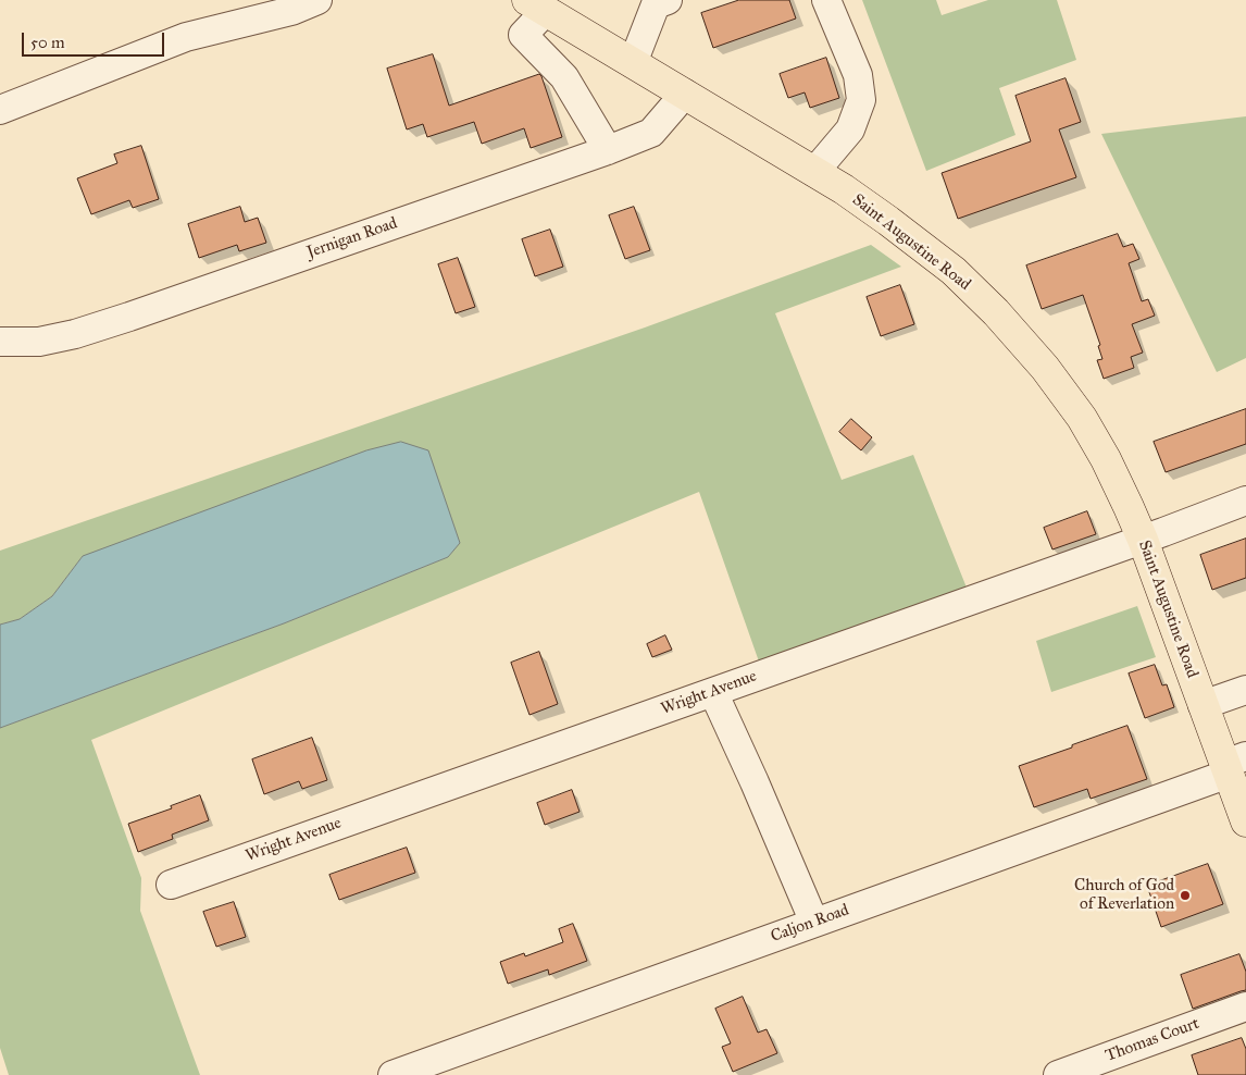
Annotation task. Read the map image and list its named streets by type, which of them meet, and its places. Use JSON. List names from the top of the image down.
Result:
{
  "streets": {
    "main road": ["Saint Augustine Road"],
    "street": [
      "Jernigan Road",
      "Wright Avenue",
      "Caljon Road",
      "Thomas Court"
    ]
  },
  "crossings": [
    ["Jernigan Road", "Saint Augustine Road"],
    ["Saint Augustine Road", "Wright Avenue"],
    ["Saint Augustine Road", "Caljon Road"]
  ],
  "places": ["Church of God of Reverlation"],
  "scale_bar": "50 m"
}
